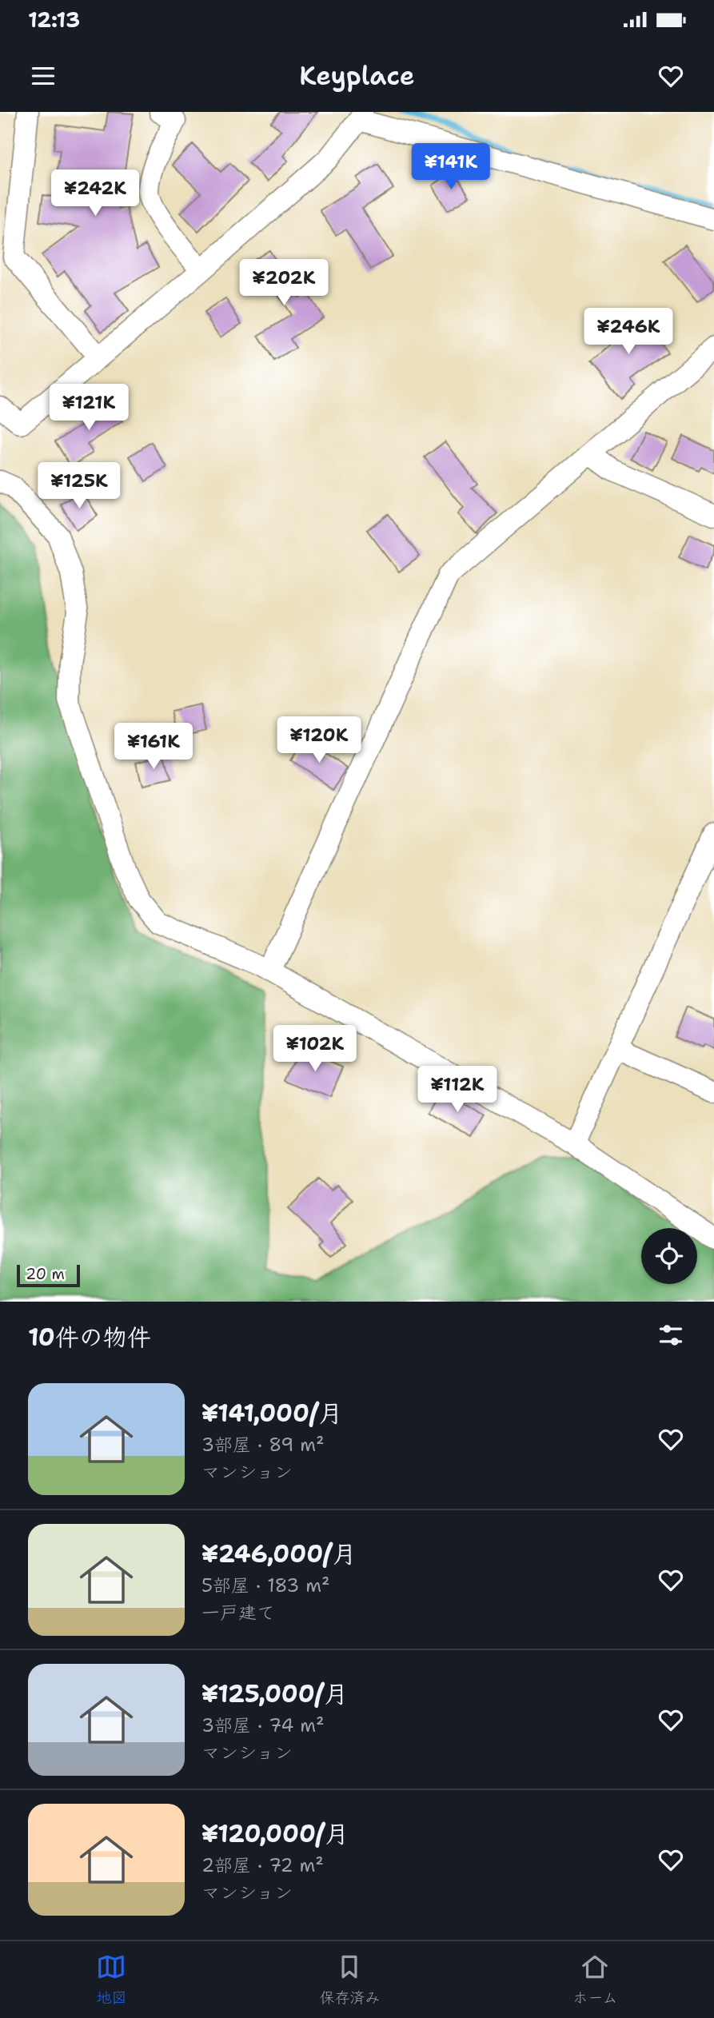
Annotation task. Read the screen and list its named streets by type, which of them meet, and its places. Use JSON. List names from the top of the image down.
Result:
{
  "scale_bar": "20 m",
  "page": {
    "status": "12:13",
    "header": "Keyplace",
    "price": [
      "¥141K",
      "¥242K",
      "¥202K",
      "¥246K",
      "¥121K",
      "¥125K",
      "¥120K",
      "¥161K",
      "¥102K",
      "¥112K"
    ],
    "scale": "20 m",
    "heading": "10件の物件",
    "list": [
      {
        "name": "¥141,000/月",
        "note": "3部屋 · 89 m² · マンション"
      },
      {
        "name": "¥246,000/月",
        "note": "5部屋 · 183 m² · 一戸建て"
      },
      {
        "name": "¥125,000/月",
        "note": "3部屋 · 74 m² · マンション"
      },
      {
        "name": "¥120,000/月",
        "note": "2部屋 · 72 m² · マンション"
      }
    ],
    "tabs": ["地図", "保存済み", "ホーム"]
  }
}
